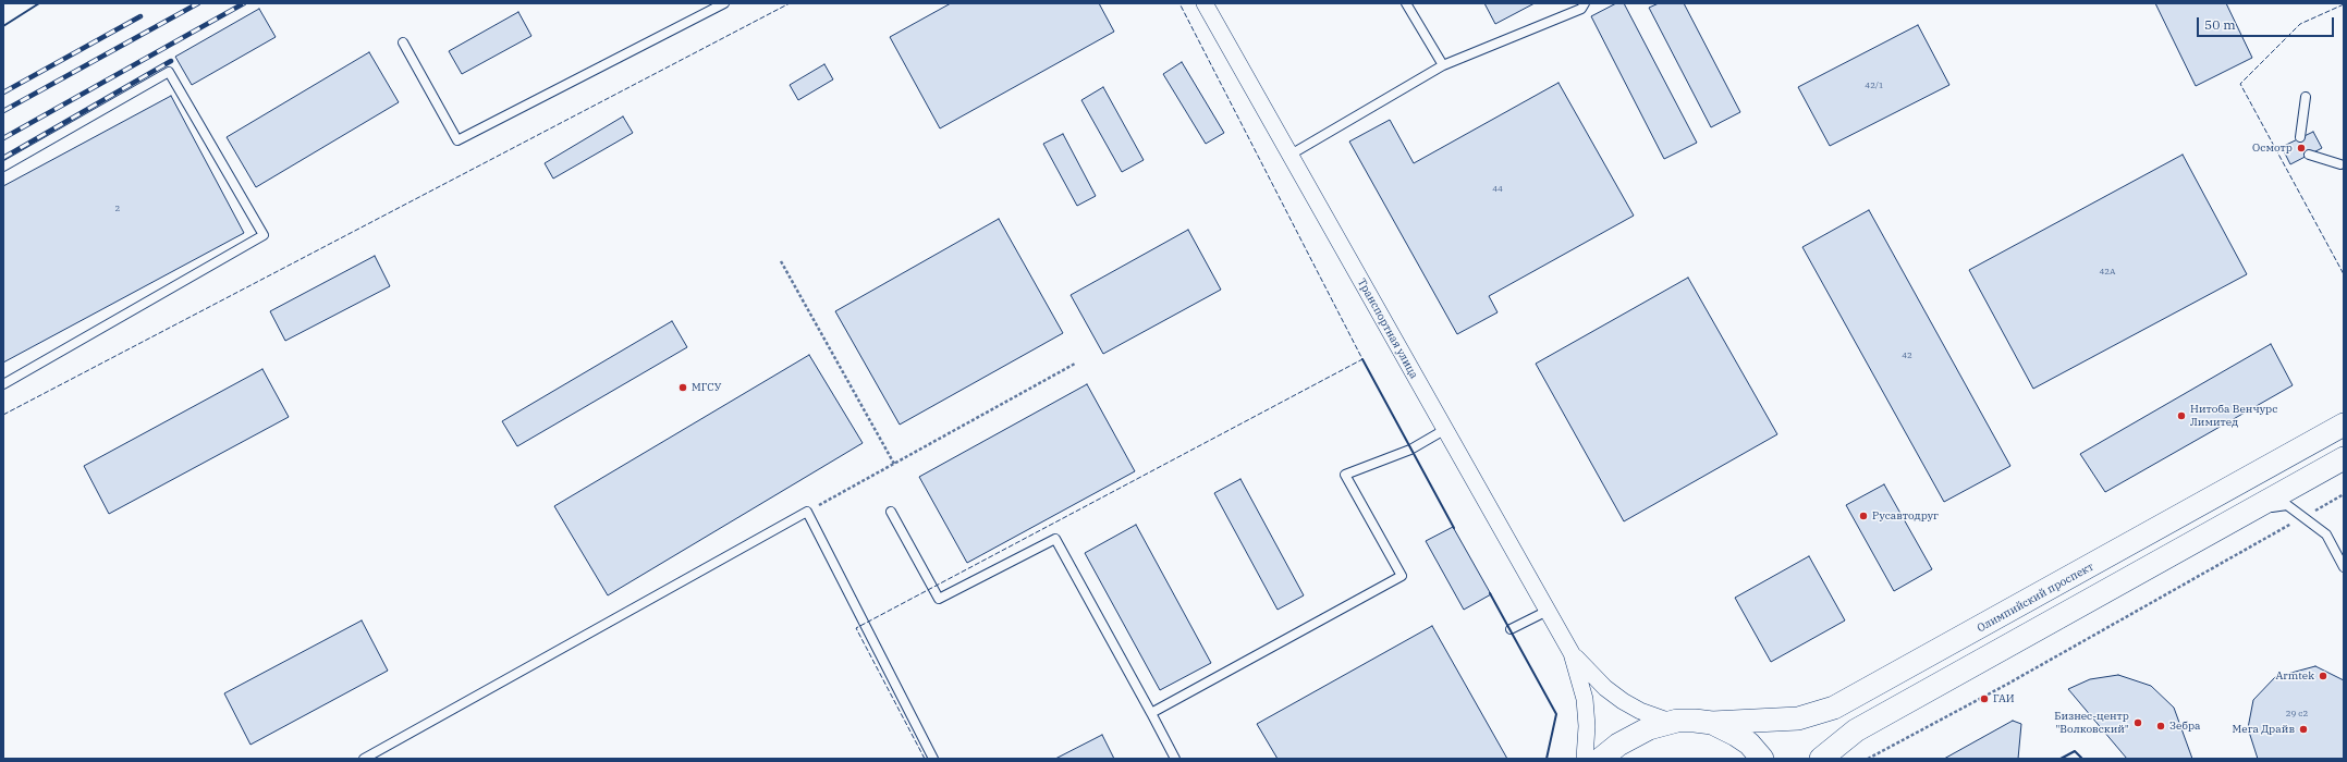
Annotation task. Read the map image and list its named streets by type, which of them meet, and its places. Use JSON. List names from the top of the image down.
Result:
{
  "streets": {
    "main road": ["Олимпийский проспект"],
    "street": ["Транспортная улица"]
  },
  "places": [
    "Осмотр",
    "МГСУ",
    "Нитоба Венчурс Лимитед",
    "Русавтодруг",
    "Armtek",
    "ГАИ",
    "Бизнес-центр \"Волковский\"",
    "Зебра",
    "Мега Драйв"
  ],
  "house_numbers": [
    "42/1",
    "44",
    "2",
    "42А",
    "42",
    "29 с2"
  ],
  "scale_bar": "50 m"
}
